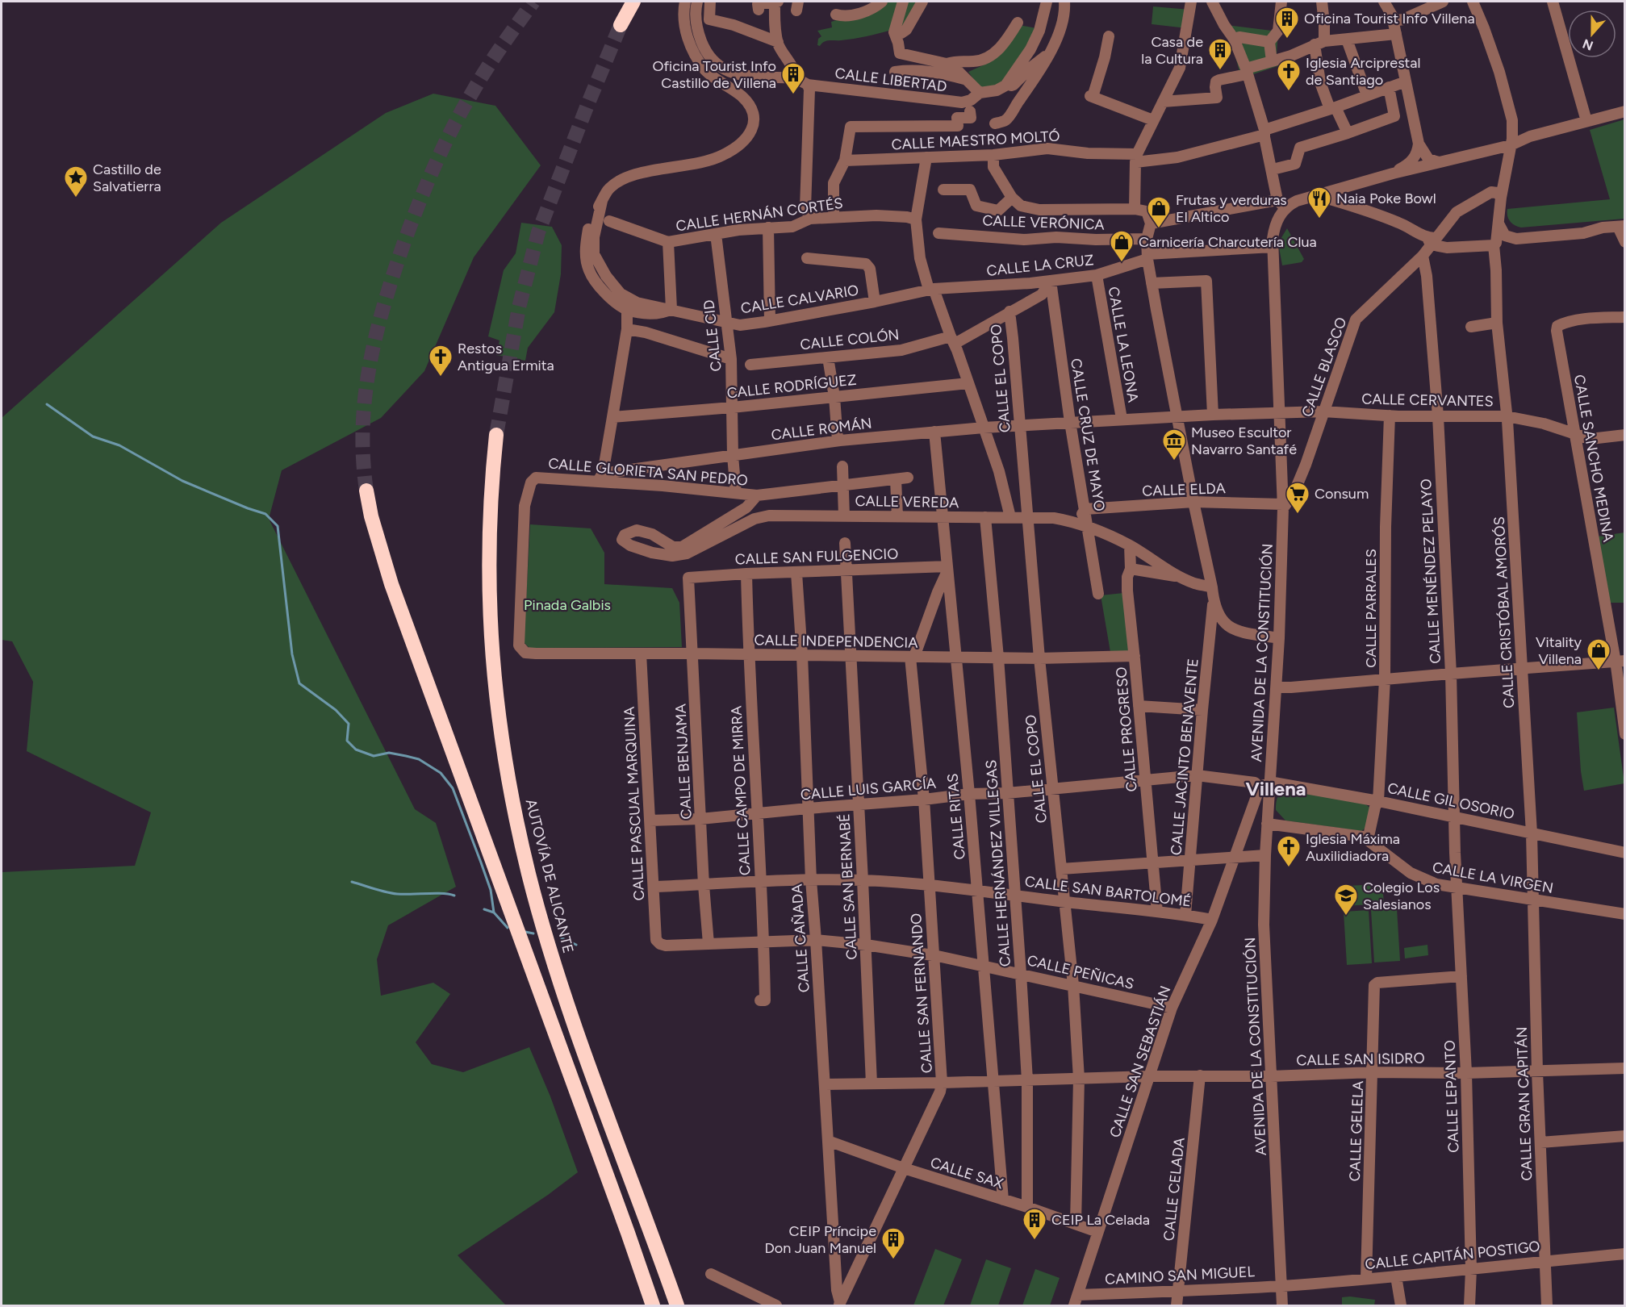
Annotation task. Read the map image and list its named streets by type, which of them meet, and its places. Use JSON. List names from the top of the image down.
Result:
{
  "streets": {
    "highway": ["AUTOVÍA DE ALICANTE"],
    "street": [
      "CALLE LIBERTAD",
      "CALLE MAESTRO MOLTÓ",
      "CALLE HERNÁN CORTÉS",
      "CALLE VERÓNICA",
      "CALLE LA CRUZ",
      "CALLE CALVARIO",
      "CALLE CID",
      "CALLE COLÓN",
      "CALLE LA LEONA",
      "CALLE BLASCO",
      "CALLE EL COPO",
      "CALLE RODRÍGUEZ",
      "CALLE CERVANTES",
      "CALLE ROMÁN",
      "CALLE CRUZ DE MAYO",
      "CALLE SANCHO MEDINA",
      "CALLE GLORIETA SAN PEDRO",
      "CALLE ELDA",
      "CALLE VEREDA",
      "CALLE SAN FULGENCIO",
      "CALLE MENÉNDEZ PELAYO",
      "CALLE PARRALES",
      "CALLE CRISTÓBAL AMORÓS",
      "CALLE INDEPENDENCIA",
      "AVENIDA DE LA CONSTITUCIÓN",
      "CALLE PROGRESO",
      "CALLE JACINTO BENAVENTE",
      "CALLE BENJAMA",
      "CALLE LUIS GARCÍA",
      "CALLE CAMPO DE MIRRA",
      "CALLE GIL OSORIO",
      "CALLE PASCUAL MARQUINA",
      "CALLE RITAS",
      "CALLE HERNÁNDEZ VILLEGAS",
      "CALLE LA VIRGEN",
      "CALLE SAN BERNABÉ",
      "CALLE SAN BARTOLOMÉ",
      "CALLE CAÑADA",
      "CALLE PEÑICAS",
      "CALLE SAN FERNANDO",
      "CALLE SAN ISIDRO",
      "CALLE SAN SEBASTIÁN",
      "CALLE LEPANTO",
      "CALLE GRAN CAPITÁN",
      "CALLE GELELA",
      "CALLE SAX",
      "CALLE CELADA",
      "CALLE CAPITÁN POSTIGO",
      "CAMINO SAN MIGUEL"
    ]
  },
  "crossings": [
    ["CALLE HERNÁN CORTÉS", "CALLE CID"],
    ["CALLE LA CRUZ", "CALLE CALVARIO"],
    ["CALLE LA CRUZ", "CALLE COLÓN"],
    ["CALLE LA CRUZ", "CALLE LA LEONA"],
    ["CALLE LA CRUZ", "CALLE CRUZ DE MAYO"],
    ["CALLE LA CRUZ", "AVENIDA DE LA CONSTITUCIÓN"],
    ["CALLE CALVARIO", "CALLE CID"],
    ["CALLE CID", "CALLE RODRÍGUEZ"],
    ["CALLE CID", "CALLE ROMÁN"],
    ["CALLE CID", "CALLE GLORIETA SAN PEDRO"],
    ["CALLE COLÓN", "CALLE EL COPO"],
    ["CALLE COLÓN", "CALLE CRUZ DE MAYO"],
    ["CALLE LA LEONA", "CALLE CERVANTES"],
    ["CALLE LA LEONA", "CALLE ROMÁN"],
    ["CALLE BLASCO", "CALLE CERVANTES"],
    ["CALLE BLASCO", "CALLE ELDA"],
    ["CALLE BLASCO", "CALLE MENÉNDEZ PELAYO"],
    ["CALLE BLASCO", "CALLE CRISTÓBAL AMORÓS"],
    ["CALLE BLASCO", "AVENIDA DE LA CONSTITUCIÓN"],
    ["CALLE EL COPO", "CALLE ROMÁN"],
    ["CALLE EL COPO", "CALLE VEREDA"],
    ["CALLE EL COPO", "CALLE INDEPENDENCIA"],
    ["CALLE EL COPO", "CALLE LUIS GARCÍA"],
    ["CALLE EL COPO", "CALLE SAN BARTOLOMÉ"],
    ["CALLE EL COPO", "CALLE PEÑICAS"],
    ["CALLE EL COPO", "CALLE SAN ISIDRO"],
    ["CALLE EL COPO", "CALLE SAX"],
    ["CALLE CERVANTES", "CALLE ROMÁN"],
    ["CALLE CERVANTES", "CALLE SANCHO MEDINA"],
    ["CALLE CERVANTES", "CALLE MENÉNDEZ PELAYO"],
    ["CALLE CERVANTES", "CALLE PARRALES"],
    ["CALLE CERVANTES", "CALLE CRISTÓBAL AMORÓS"],
    ["CALLE CERVANTES", "AVENIDA DE LA CONSTITUCIÓN"],
    ["CALLE ROMÁN", "CALLE CRUZ DE MAYO"],
    ["CALLE ROMÁN", "CALLE GLORIETA SAN PEDRO"],
    ["CALLE ROMÁN", "CALLE RITAS"],
    ["CALLE CRUZ DE MAYO", "CALLE ELDA"],
    ["CALLE CRUZ DE MAYO", "CALLE VEREDA"],
    ["CALLE GLORIETA SAN PEDRO", "CALLE INDEPENDENCIA"],
    ["CALLE ELDA", "CALLE VEREDA"],
    ["CALLE ELDA", "AVENIDA DE LA CONSTITUCIÓN"],
    ["CALLE VEREDA", "CALLE PROGRESO"],
    ["CALLE VEREDA", "CALLE RITAS"],
    ["CALLE VEREDA", "CALLE HERNÁNDEZ VILLEGAS"],
    ["CALLE SAN FULGENCIO", "CALLE BENJAMA"],
    ["CALLE SAN FULGENCIO", "CALLE CAMPO DE MIRRA"],
    ["CALLE SAN FULGENCIO", "CALLE RITAS"],
    ["CALLE SAN FULGENCIO", "CALLE SAN BERNABÉ"],
    ["CALLE SAN FULGENCIO", "CALLE CAÑADA"],
    ["CALLE SAN FULGENCIO", "CALLE SAN FERNANDO"],
    ["CALLE MENÉNDEZ PELAYO", "CALLE GIL OSORIO"],
    ["CALLE MENÉNDEZ PELAYO", "CALLE LA VIRGEN"],
    ["CALLE MENÉNDEZ PELAYO", "CALLE LEPANTO"],
    ["CALLE PARRALES", "CALLE GIL OSORIO"],
    ["CALLE PARRALES", "CALLE LA VIRGEN"],
    ["CALLE CRISTÓBAL AMORÓS", "CALLE GIL OSORIO"],
    ["CALLE CRISTÓBAL AMORÓS", "CALLE LA VIRGEN"],
    ["CALLE CRISTÓBAL AMORÓS", "CALLE GRAN CAPITÁN"],
    ["CALLE INDEPENDENCIA", "CALLE PROGRESO"],
    ["CALLE INDEPENDENCIA", "CALLE BENJAMA"],
    ["CALLE INDEPENDENCIA", "CALLE CAMPO DE MIRRA"],
    ["CALLE INDEPENDENCIA", "CALLE PASCUAL MARQUINA"],
    ["CALLE INDEPENDENCIA", "CALLE RITAS"],
    ["CALLE INDEPENDENCIA", "CALLE HERNÁNDEZ VILLEGAS"],
    ["CALLE INDEPENDENCIA", "CALLE SAN BERNABÉ"],
    ["CALLE INDEPENDENCIA", "CALLE CAÑADA"],
    ["CALLE INDEPENDENCIA", "CALLE SAN FERNANDO"],
    ["AVENIDA DE LA CONSTITUCIÓN", "CALLE GIL OSORIO"],
    ["AVENIDA DE LA CONSTITUCIÓN", "CALLE SAN ISIDRO"],
    ["AVENIDA DE LA CONSTITUCIÓN", "CALLE CAPITÁN POSTIGO"],
    ["AVENIDA DE LA CONSTITUCIÓN", "CAMINO SAN MIGUEL"],
    ["CALLE PROGRESO", "CALLE LUIS GARCÍA"],
    ["CALLE PROGRESO", "CALLE SAN BARTOLOMÉ"],
    ["CALLE JACINTO BENAVENTE", "CALLE LUIS GARCÍA"],
    ["CALLE JACINTO BENAVENTE", "CALLE SAN BARTOLOMÉ"],
    ["CALLE BENJAMA", "CALLE LUIS GARCÍA"],
    ["CALLE BENJAMA", "CALLE SAN BARTOLOMÉ"],
    ["CALLE BENJAMA", "CALLE PEÑICAS"],
    ["CALLE LUIS GARCÍA", "CALLE CAMPO DE MIRRA"],
    ["CALLE LUIS GARCÍA", "CALLE PASCUAL MARQUINA"],
    ["CALLE LUIS GARCÍA", "CALLE RITAS"],
    ["CALLE LUIS GARCÍA", "CALLE HERNÁNDEZ VILLEGAS"],
    ["CALLE LUIS GARCÍA", "CALLE SAN BERNABÉ"],
    ["CALLE LUIS GARCÍA", "CALLE CAÑADA"],
    ["CALLE LUIS GARCÍA", "CALLE SAN FERNANDO"],
    ["CALLE LUIS GARCÍA", "CALLE SAN SEBASTIÁN"],
    ["CALLE CAMPO DE MIRRA", "CALLE SAN BARTOLOMÉ"],
    ["CALLE CAMPO DE MIRRA", "CALLE PEÑICAS"],
    ["CALLE PASCUAL MARQUINA", "CALLE SAN BARTOLOMÉ"],
    ["CALLE PASCUAL MARQUINA", "CALLE PEÑICAS"],
    ["CALLE RITAS", "CALLE SAN BARTOLOMÉ"],
    ["CALLE RITAS", "CALLE PEÑICAS"],
    ["CALLE RITAS", "CALLE SAN FERNANDO"],
    ["CALLE RITAS", "CALLE SAN ISIDRO"],
    ["CALLE RITAS", "CALLE SAX"],
    ["CALLE HERNÁNDEZ VILLEGAS", "CALLE SAN BARTOLOMÉ"],
    ["CALLE HERNÁNDEZ VILLEGAS", "CALLE PEÑICAS"],
    ["CALLE HERNÁNDEZ VILLEGAS", "CALLE SAN ISIDRO"],
    ["CALLE HERNÁNDEZ VILLEGAS", "CALLE SAX"],
    ["CALLE LA VIRGEN", "CALLE LEPANTO"],
    ["CALLE LA VIRGEN", "CALLE GRAN CAPITÁN"],
    ["CALLE SAN BERNABÉ", "CALLE SAN BARTOLOMÉ"],
    ["CALLE SAN BERNABÉ", "CALLE PEÑICAS"],
    ["CALLE SAN BERNABÉ", "CALLE SAN ISIDRO"],
    ["CALLE SAN BARTOLOMÉ", "CALLE CAÑADA"],
    ["CALLE SAN BARTOLOMÉ", "CALLE SAN FERNANDO"],
    ["CALLE SAN BARTOLOMÉ", "CALLE SAN SEBASTIÁN"],
    ["CALLE CAÑADA", "CALLE PEÑICAS"],
    ["CALLE CAÑADA", "CALLE SAN FERNANDO"],
    ["CALLE CAÑADA", "CALLE SAN ISIDRO"],
    ["CALLE CAÑADA", "CALLE SAX"],
    ["CALLE PEÑICAS", "CALLE SAN FERNANDO"],
    ["CALLE PEÑICAS", "CALLE SAN SEBASTIÁN"],
    ["CALLE SAN FERNANDO", "CALLE SAN ISIDRO"],
    ["CALLE SAN FERNANDO", "CALLE SAX"],
    ["CALLE SAN ISIDRO", "CALLE SAN SEBASTIÁN"],
    ["CALLE SAN ISIDRO", "CALLE LEPANTO"],
    ["CALLE SAN ISIDRO", "CALLE GRAN CAPITÁN"],
    ["CALLE SAN ISIDRO", "CALLE GELELA"],
    ["CALLE SAN ISIDRO", "CALLE CELADA"],
    ["CALLE SAN SEBASTIÁN", "CALLE SAX"],
    ["CALLE SAN SEBASTIÁN", "CAMINO SAN MIGUEL"],
    ["CALLE LEPANTO", "CALLE GELELA"],
    ["CALLE LEPANTO", "CALLE CAPITÁN POSTIGO"],
    ["CALLE GRAN CAPITÁN", "CALLE CAPITÁN POSTIGO"],
    ["CALLE GELELA", "CALLE CAPITÁN POSTIGO"],
    ["CALLE CELADA", "CAMINO SAN MIGUEL"],
    ["CALLE CAPITÁN POSTIGO", "CAMINO SAN MIGUEL"]
  ],
  "districts": ["Villena"],
  "parks": ["Pinada Galbis"],
  "places": {
    "building": [
      "Oficina Tourist Info Villena",
      "Casa de la Cultura",
      "Oficina Tourist Info Castillo de Villena",
      "CEIP La Celada",
      "CEIP Príncipe Don Juan Manuel"
    ],
    "church": ["Iglesia Arciprestal de Santiago", "Restos Antigua Ermita", "Iglesia Máxima Auxilidiadora"],
    "place": ["Castillo de Salvatierra"],
    "restaurant": ["Naia Poke Bowl"],
    "shop": ["Frutas y verduras El Altico", "Carnicería Charcutería Clua", "Vitality Villena"],
    "museum": ["Museo Escultor Navarro Santafé"],
    "supermarket": ["Consum"],
    "school or university": ["Colegio Los Salesianos"]
  },
  "north": "bottom"
}
